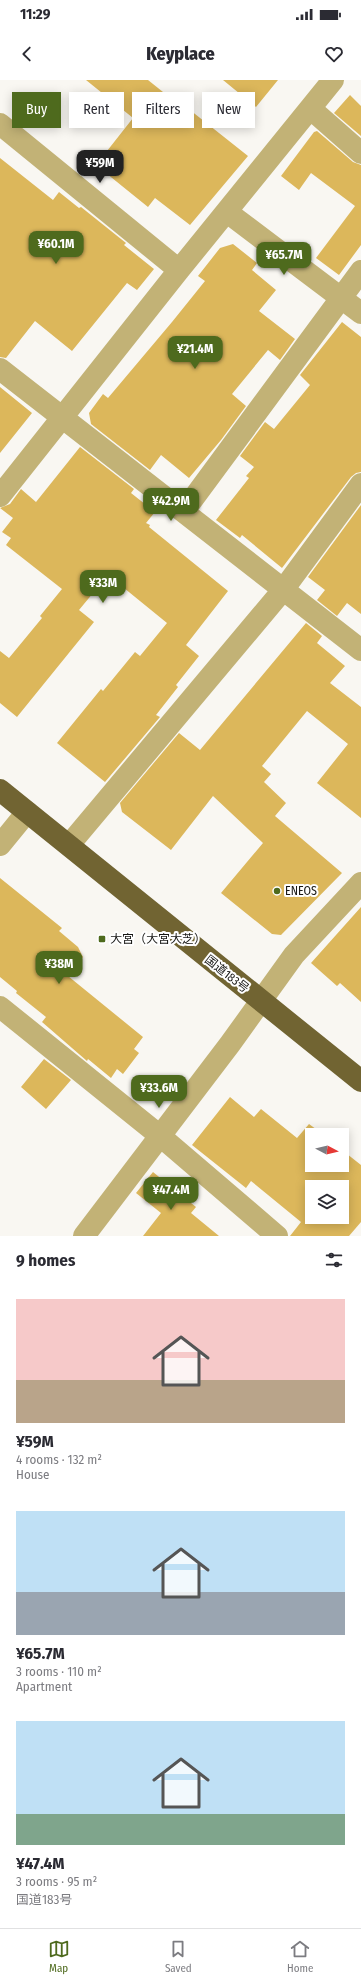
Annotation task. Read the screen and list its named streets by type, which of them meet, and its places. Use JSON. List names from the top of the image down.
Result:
{
  "streets": {
    "highway": ["国道183号"]
  },
  "places": {
    "other": ["ENEOS"],
    "transit": ["大宮（大宮大芝）"]
  },
  "north": "right",
  "page": {
    "status": "11:29",
    "header": "Keyplace",
    "chip": [
      "Buy",
      "Rent",
      "Filters",
      "New"
    ],
    "price": [
      "¥59M",
      "¥60.1M",
      "¥65.7M",
      "¥21.4M",
      "¥42.9M",
      "¥33M",
      "¥38M",
      "¥33.6M",
      "¥47.4M"
    ],
    "heading": "9 homes",
    "list": [
      {
        "name": "¥59M",
        "note": "4 rooms · 132 m² · House"
      },
      {
        "name": "¥65.7M",
        "note": "3 rooms · 110 m² · Apartment"
      },
      {
        "name": "¥47.4M",
        "note": "3 rooms · 95 m² · 国道183号"
      }
    ],
    "tabs": ["Map", "Saved", "Home"]
  }
}
